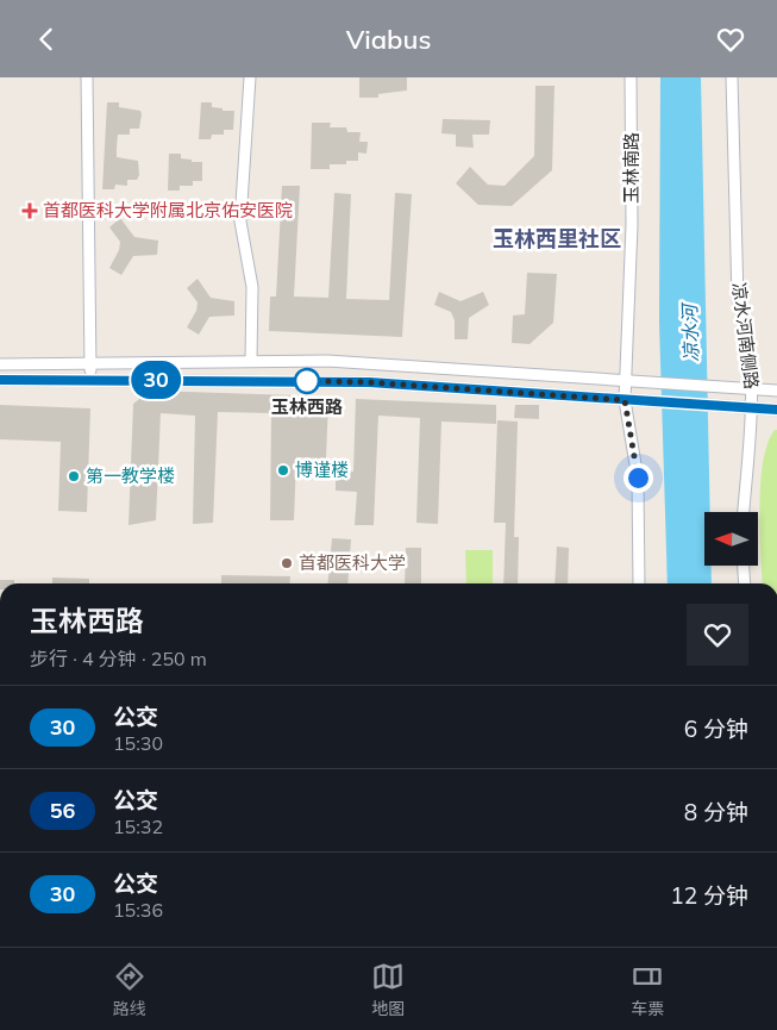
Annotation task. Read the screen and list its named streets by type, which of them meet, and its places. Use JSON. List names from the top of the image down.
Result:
{
  "streets": {
    "street": ["玉林南路", "凉水河南侧路"]
  },
  "districts": ["玉林西里社区"],
  "water": ["凉水河"],
  "places": {
    "health": ["首都医科大学附属北京佑安医院"],
    "other": [
      "玉林西路",
      "博谨楼",
      "第一教学楼",
      "首都医科大学"
    ]
  },
  "lines": ["bus line 30"],
  "north": "left",
  "page": {
    "header": "Viabus",
    "on_map": "30",
    "heading": ["玉林西路", "步行 · 4 分钟 · 250 m"],
    "list": [
      {
        "mark": "30",
        "name": "公交",
        "note": "15:30",
        "value": "6 分钟"
      },
      {
        "mark": "56",
        "name": "公交",
        "note": "15:32",
        "value": "8 分钟"
      },
      {
        "mark": "30",
        "name": "公交",
        "note": "15:36",
        "value": "12 分钟"
      }
    ],
    "tabs": ["路线", "地图", "车票"]
  }
}
